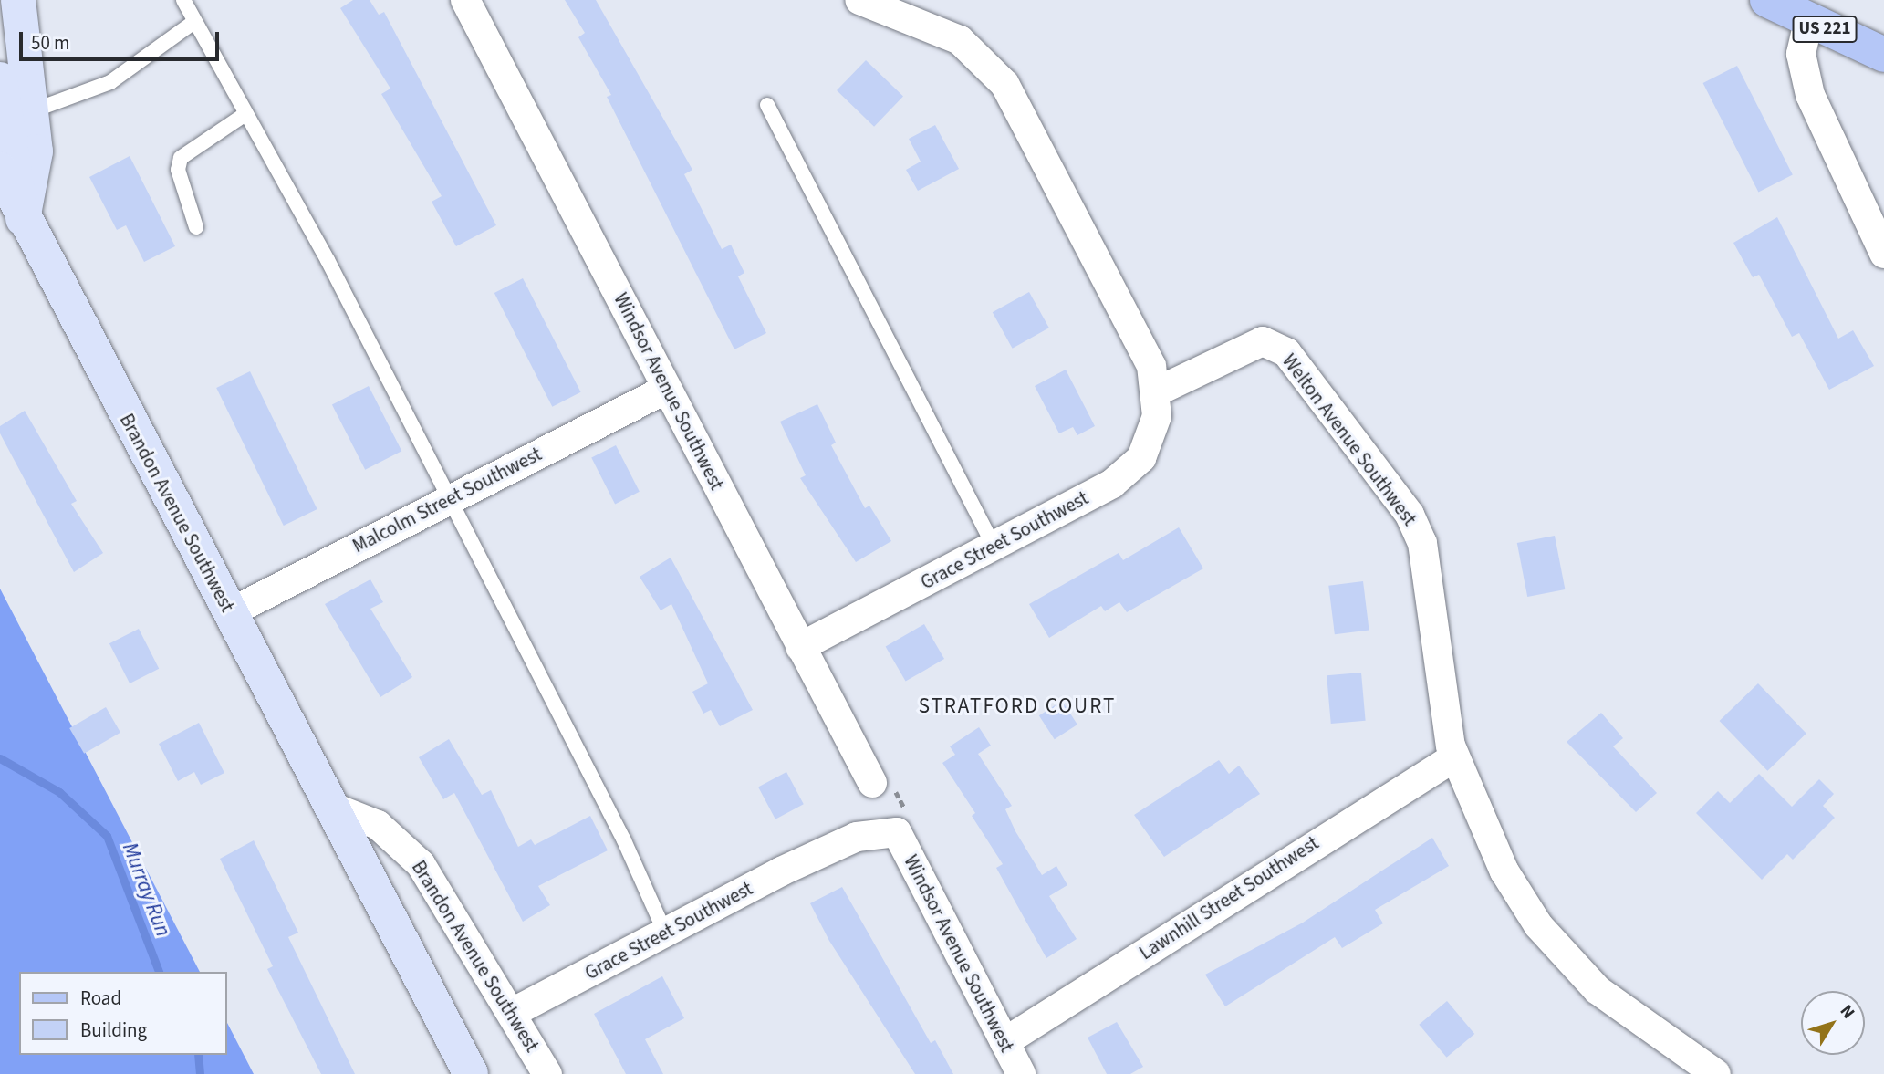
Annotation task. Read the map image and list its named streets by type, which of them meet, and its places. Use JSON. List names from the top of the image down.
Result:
{
  "streets": {
    "main road": ["US 221", "Brandon Avenue Southwest"],
    "street": [
      "Windsor Avenue Southwest",
      "Welton Avenue Southwest",
      "Malcolm Street Southwest",
      "Grace Street Southwest",
      "Lawnhill Street Southwest"
    ]
  },
  "crossings": [
    ["Windsor Avenue Southwest", "Malcolm Street Southwest"],
    ["Windsor Avenue Southwest", "Grace Street Southwest"],
    ["Windsor Avenue Southwest", "Lawnhill Street Southwest"],
    ["Welton Avenue Southwest", "Grace Street Southwest"],
    ["Welton Avenue Southwest", "Lawnhill Street Southwest"],
    ["Malcolm Street Southwest", "Brandon Avenue Southwest"],
    ["Brandon Avenue Southwest", "Grace Street Southwest"]
  ],
  "districts": ["STRATFORD COURT"],
  "water": ["Murray Run"],
  "legend": ["Road", "Building"],
  "scale_bar": "50 m",
  "north": "top right"
}
